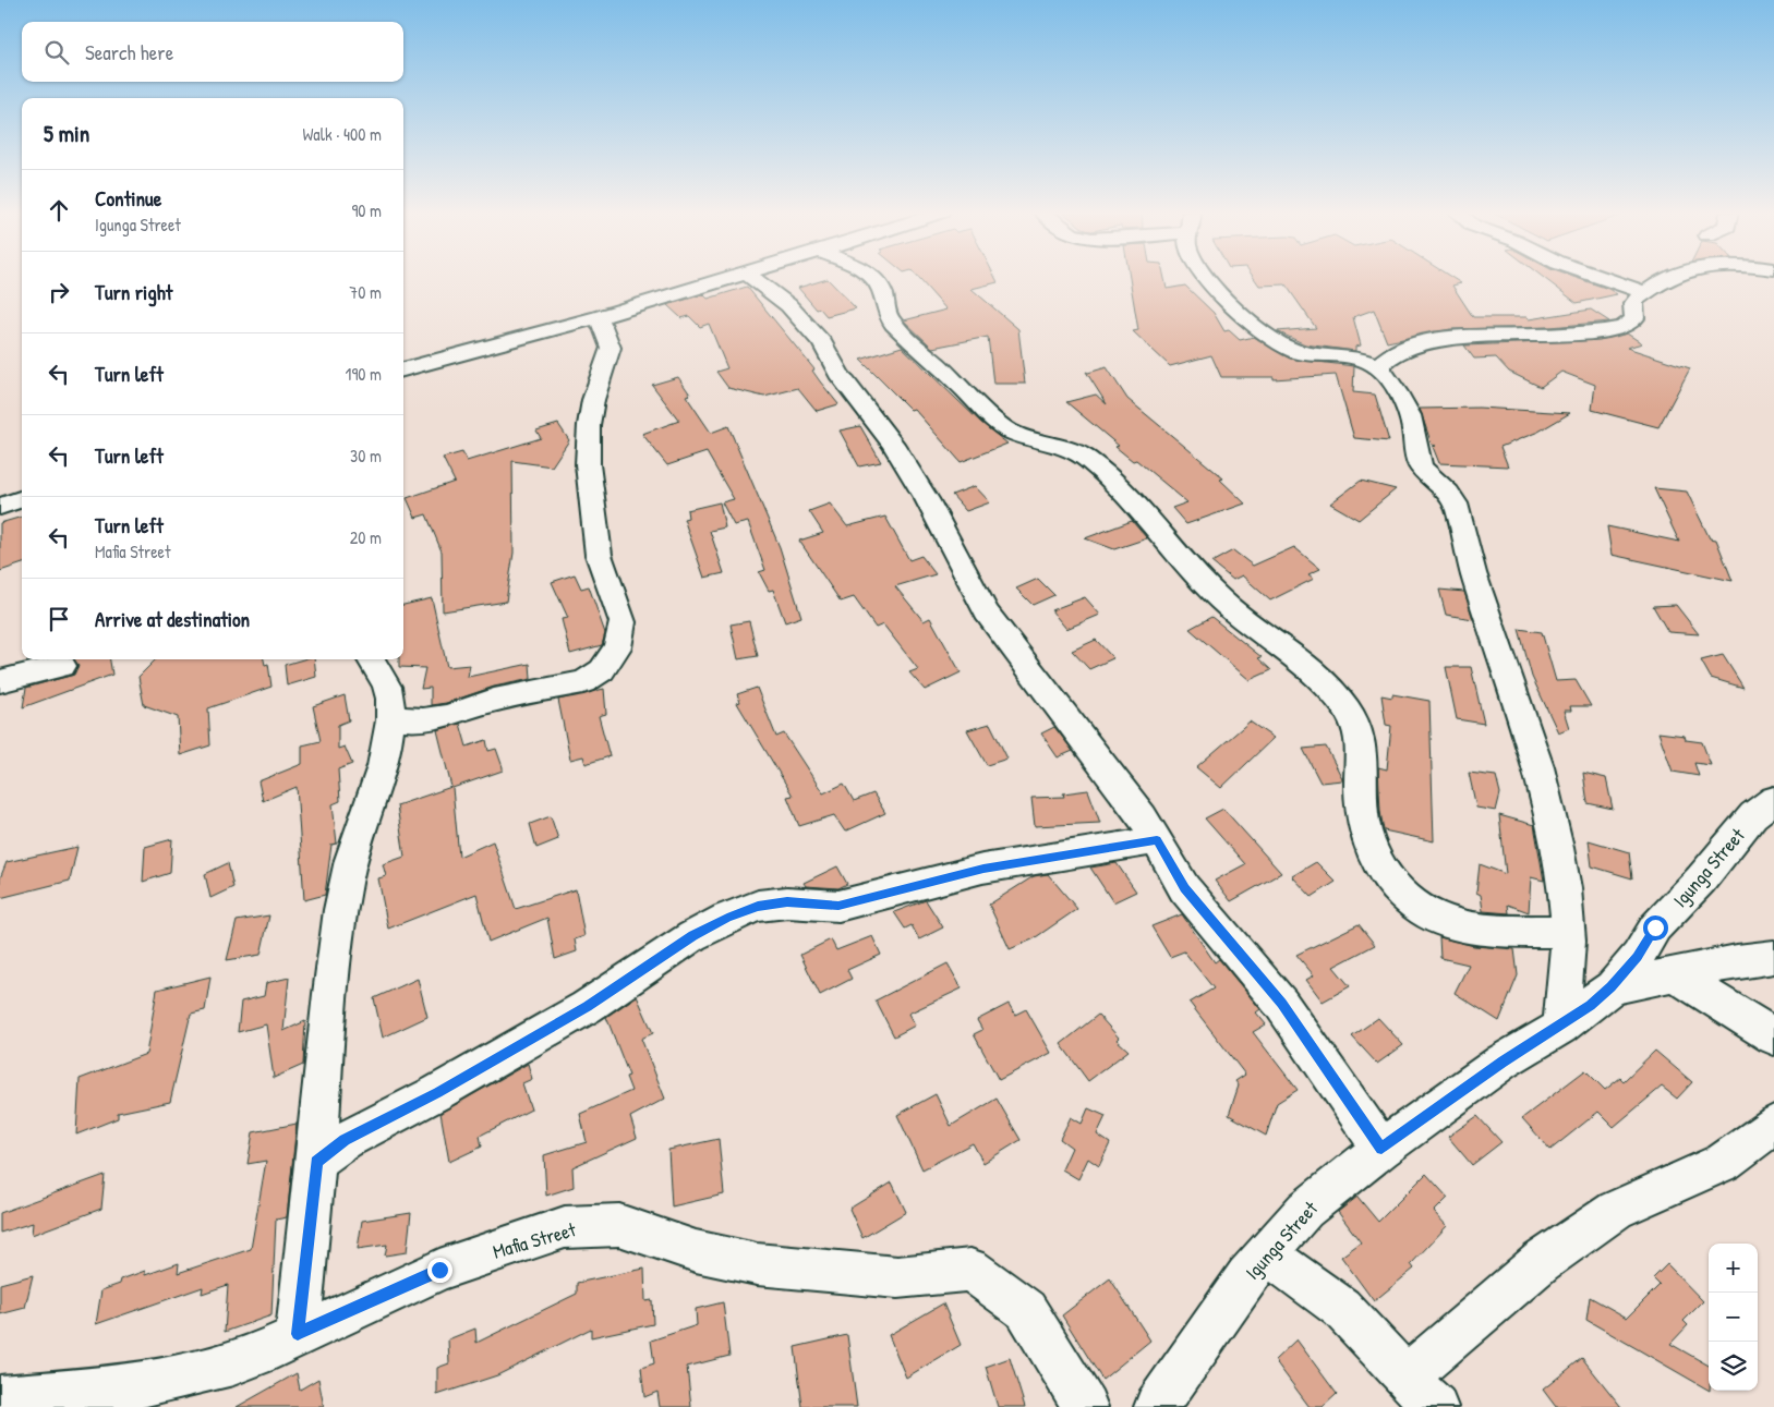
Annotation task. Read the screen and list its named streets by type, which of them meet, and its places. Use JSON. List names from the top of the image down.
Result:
{
  "streets": {
    "street": ["Igunga Street", "Mafia Street"]
  },
  "page": {
    "search": "Search here",
    "heading": ["5 min", "Walk · 400 m"],
    "list": [
      ["Continue", "Igunga Street", "90 m"],
      ["Turn right", "70 m"],
      ["Turn left", "190 m"],
      ["Turn left", "30 m"],
      ["Turn left", "Mafia Street", "20 m"],
      "Arrive at destination"
    ],
    "map_buttons": ["+", "−"]
  }
}
